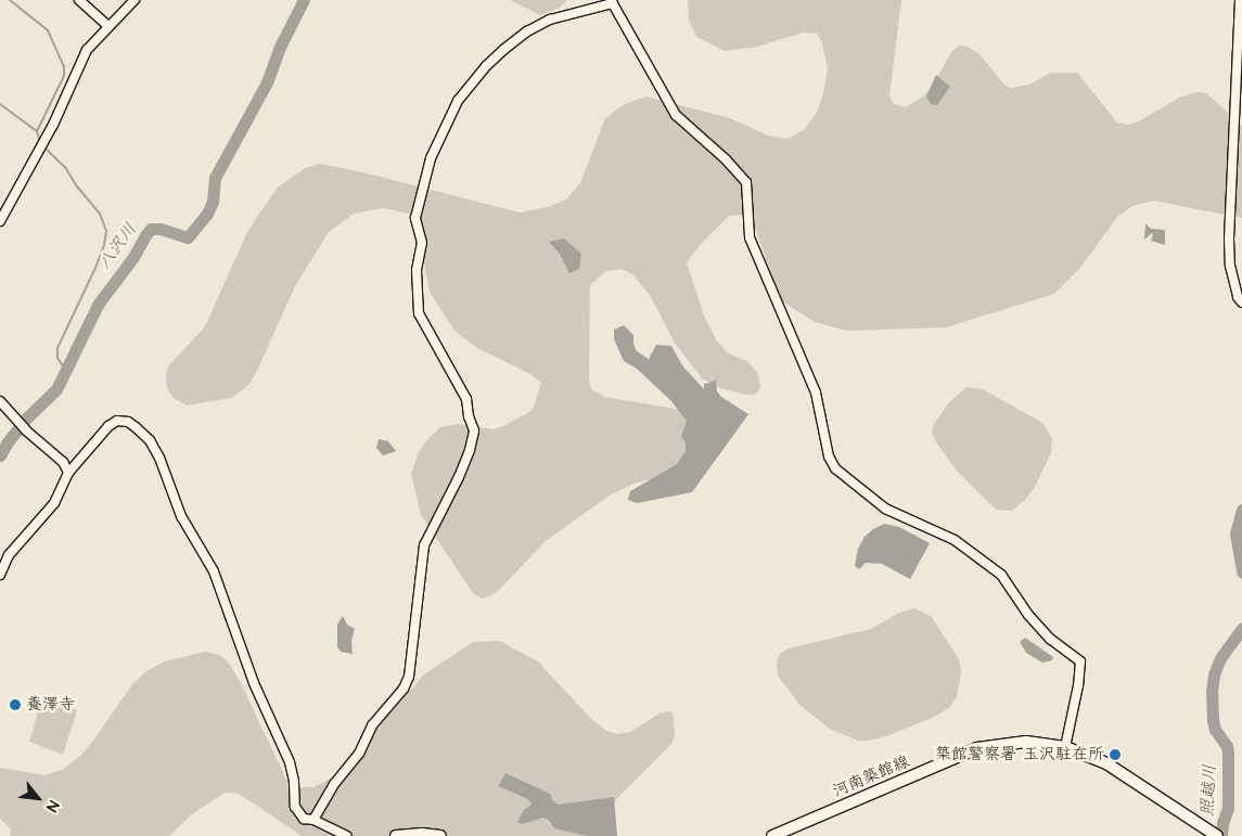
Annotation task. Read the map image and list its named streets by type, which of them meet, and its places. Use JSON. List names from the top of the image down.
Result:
{
  "streets": {
    "main road": ["河南築館線"]
  },
  "water": ["八沢川", "照越川"],
  "places": ["養澤寺", "築館警察署 玉沢駐在所"],
  "north": "bottom right"
}
